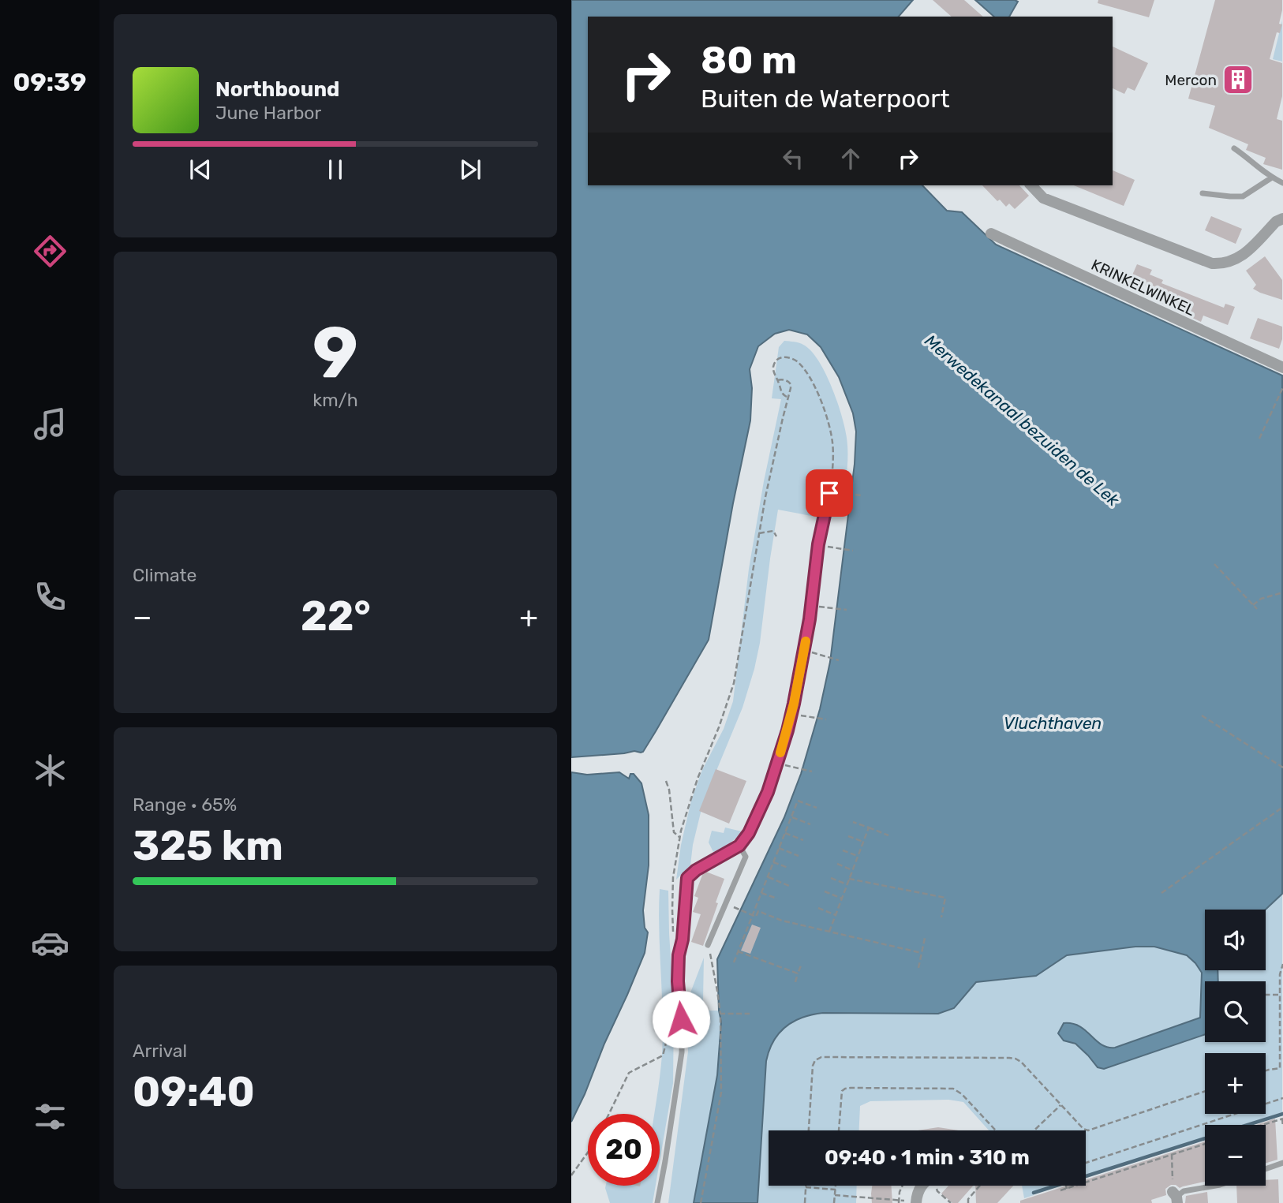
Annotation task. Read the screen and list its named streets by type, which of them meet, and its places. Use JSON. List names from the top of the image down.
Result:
{
  "streets": {
    "street": ["KRINKELWINKEL"]
  },
  "water": ["Merwedekanaal bezuiden de Lek", "Vluchthaven"],
  "places": {
    "building": ["Mercon"]
  },
  "page": {
    "tabs": "09:39",
    "turn": ["80 m", "Buiten de Waterpoort"],
    "song": ["Northbound", "June Harbor"],
    "tile": [
      ["9", "km/h"],
      "Climate",
      ["Range · 65%", "325 km"],
      ["Arrival", "09:40"]
    ],
    "heat": ["−", "22°", "+"],
    "map_buttons": ["+", "−"],
    "limit": "20",
    "trip": "09:40 · 1 min · 310 m"
  }
}
